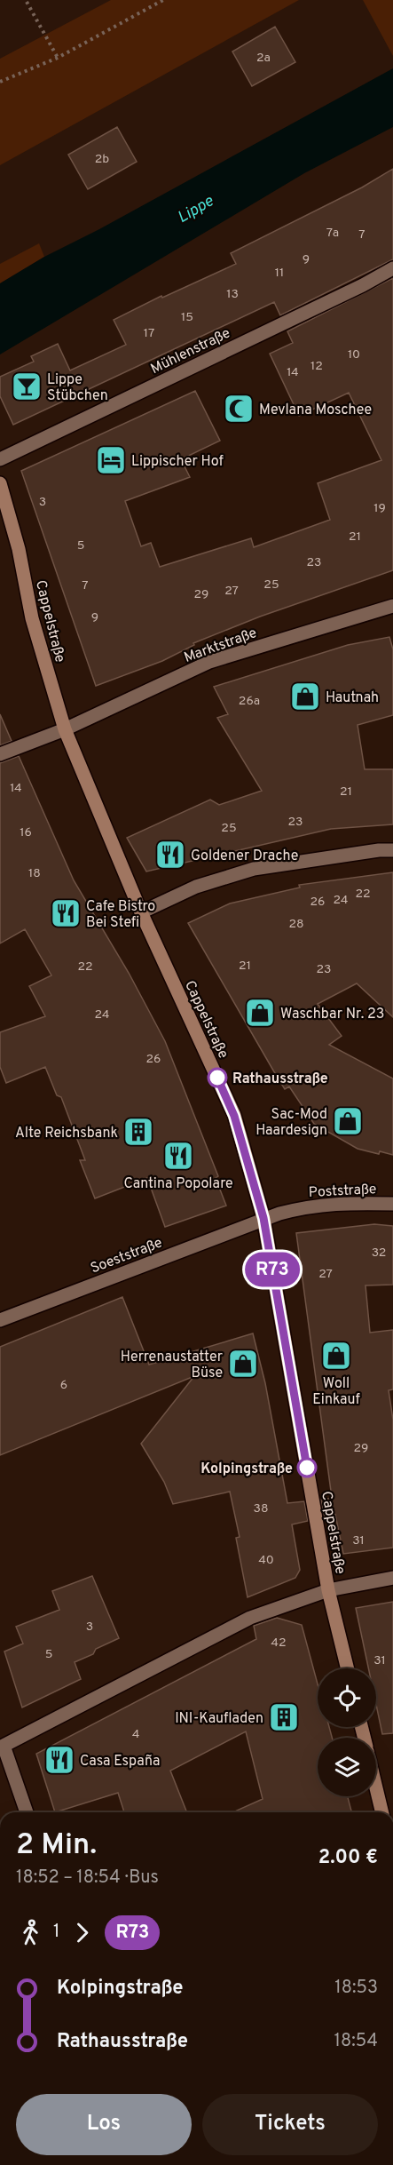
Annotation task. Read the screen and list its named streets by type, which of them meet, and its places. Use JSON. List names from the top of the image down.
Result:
{
  "streets": {
    "street": [
      "Mühlenstraße",
      "Cappelstraße",
      "Marktstraße",
      "Poststraße",
      "Soeststraße"
    ]
  },
  "crossings": [
    ["Cappelstraße", "Marktstraße"],
    ["Cappelstraße", "Poststraße"],
    ["Cappelstraße", "Soeststraße"],
    ["Poststraße", "Soeststraße"]
  ],
  "water": ["Lippe"],
  "places": {
    "bar": ["Lippe Stübchen"],
    "mosque": ["Mevlana Moschee"],
    "hotel": ["Lippischer Hof"],
    "shop": [
      "Hautnah",
      "Waschbar Nr. 23",
      "Sac-Mod Haardesign",
      "Woll Einkauf",
      "Herrenaustatter Büse"
    ],
    "restaurant": [
      "Goldener Drache",
      "Cafe Bistro Bei Stefi",
      "Cantina Popolare",
      "Casa España"
    ],
    "other": ["Rathausstraße", "Kolpingstraße"],
    "building": ["Alte Reichsbank", "INI-Kaufladen"]
  },
  "lines": ["bus line R73"],
  "house_numbers": [
    "2a",
    "2b",
    "7a",
    "7",
    "9",
    "11",
    "13",
    "15",
    "17",
    "10",
    "12",
    "14",
    "3",
    "19",
    "21",
    "5",
    "23",
    "25",
    "7",
    "27",
    "29",
    "9",
    "26a",
    "14",
    "21",
    "23",
    "25",
    "16",
    "18",
    "22",
    "24",
    "26",
    "28",
    "21",
    "22",
    "23",
    "24",
    "26",
    "32",
    "27",
    "6",
    "29",
    "38",
    "31",
    "40",
    "3",
    "42",
    "5",
    "31",
    "4"
  ],
  "page": {
    "on_map": "R73",
    "heading": ["2 Min.", "18:52 – 18:54 · Bus", "2.00 €"],
    "legs": ["1", "R73"],
    "list": [
      {
        "name": "Kolpingstraße",
        "value": "18:53"
      },
      {
        "name": "Rathausstraße",
        "value": "18:54"
      }
    ],
    "buttons": ["Los", "Tickets"]
  }
}
